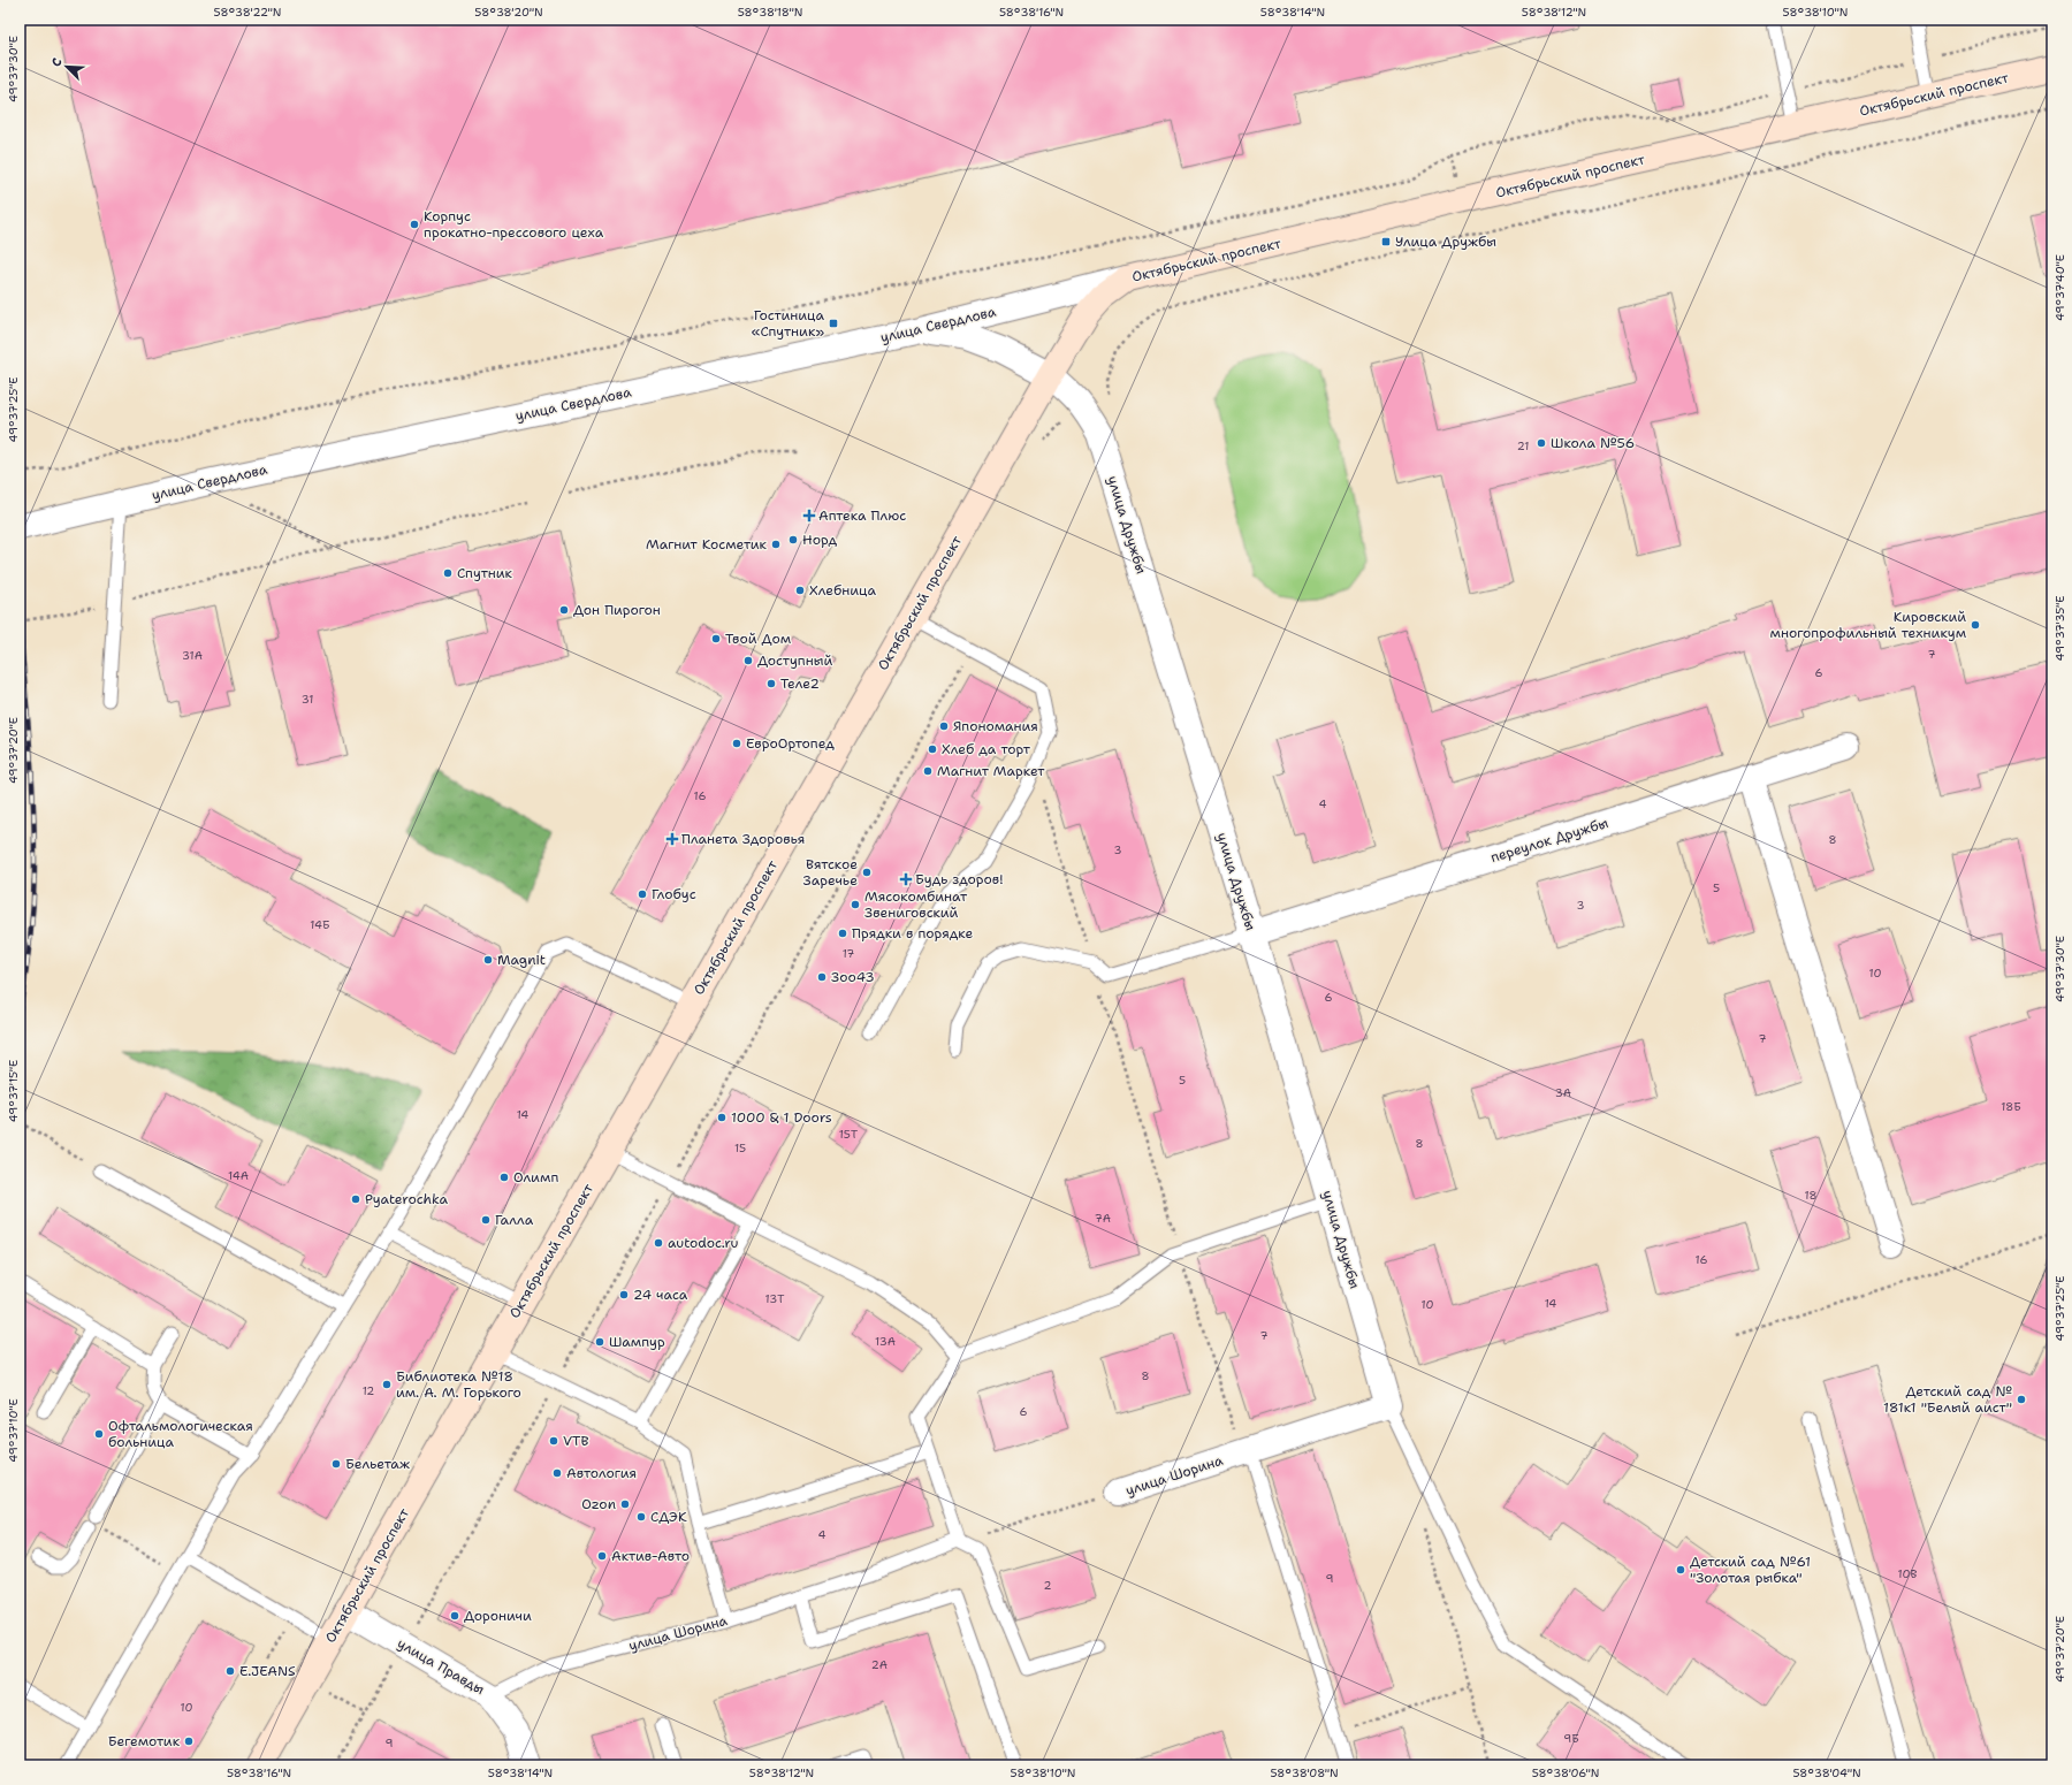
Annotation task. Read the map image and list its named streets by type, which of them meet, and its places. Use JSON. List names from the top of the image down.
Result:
{
  "streets": {
    "main road": ["Октябрьский проспект"],
    "street": [
      "улица Свердлова",
      "улица Дружбы",
      "переулок Дружбы",
      "улица Шорина",
      "улица Правды"
    ]
  },
  "crossings": [
    ["Октябрьский проспект", "улица Свердлова"],
    ["Октябрьский проспект", "улица Дружбы"],
    ["Октябрьский проспект", "улица Правды"],
    ["улица Свердлова", "улица Дружбы"],
    ["улица Дружбы", "переулок Дружбы"],
    ["улица Дружбы", "улица Шорина"],
    ["улица Шорина", "улица Правды"]
  ],
  "places": {
    "other": [
      "Корпус прокатно-прессового цеха",
      "Школа №56",
      "Норд",
      "Магнит Косметик",
      "Спутник",
      "Хлебница",
      "Дон Пирогон",
      "Кировский многопрофильный техникум",
      "Твой Дом",
      "Доступный",
      "Теле2",
      "Япономания",
      "ЕвроОртопед",
      "Хлеб да торт",
      "Магнит Маркет",
      "Вятское Заречье",
      "Глобус",
      "Мясокомбинат Звениговский",
      "Прядки в порядке",
      "Magnit",
      "Зоо43",
      "1000 & 1 Doors",
      "Олимп",
      "Pyaterochka",
      "Галла",
      "autodoc.ru",
      "24 часа",
      "Шампур",
      "Библиотека №18 им. А. М. Горького",
      "Детский сад № 181к1 \"Белый аист\"",
      "Офтальмологическая больница",
      "VTB",
      "Бельетаж",
      "Автология",
      "Ozon",
      "СДЭК",
      "Актив-Авто",
      "Детский сад №61 \"Золотая рыбка\"",
      "Дороничи",
      "E.JEANS",
      "Бегемотик"
    ],
    "transit": ["Улица Дружбы", "Гостиница «Спутник»"],
    "health": ["Аптека Плюс", "Планета Здоровья", "Будь здоров!"]
  },
  "house_numbers": [
    "21",
    "7",
    "31А",
    "6",
    "31",
    "16",
    "4",
    "8",
    "3",
    "5",
    "3",
    "14Б",
    "17",
    "10",
    "6",
    "7",
    "5",
    "3А",
    "18Б",
    "14",
    "15Т",
    "8",
    "15",
    "14А",
    "18",
    "7А",
    "16",
    "13Т",
    "14",
    "10",
    "7",
    "13А",
    "8",
    "12",
    "6",
    "4",
    "10В",
    "9",
    "2",
    "2А",
    "10",
    "9Б",
    "9"
  ],
  "north": "top left",
  "coordinates": [
    "58°38'22\"N",
    "58°38'20\"N",
    "58°38'18\"N",
    "58°38'16\"N",
    "58°38'14\"N",
    "58°38'12\"N",
    "58°38'10\"N",
    "49°37'30\"E",
    "49°37'40\"E",
    "49°37'25\"E",
    "49°37'35\"E",
    "49°37'20\"E",
    "49°37'15\"E",
    "49°37'10\"E",
    "58°38'08\"N",
    "58°38'06\"N",
    "58°38'04\"N"
  ]
}
